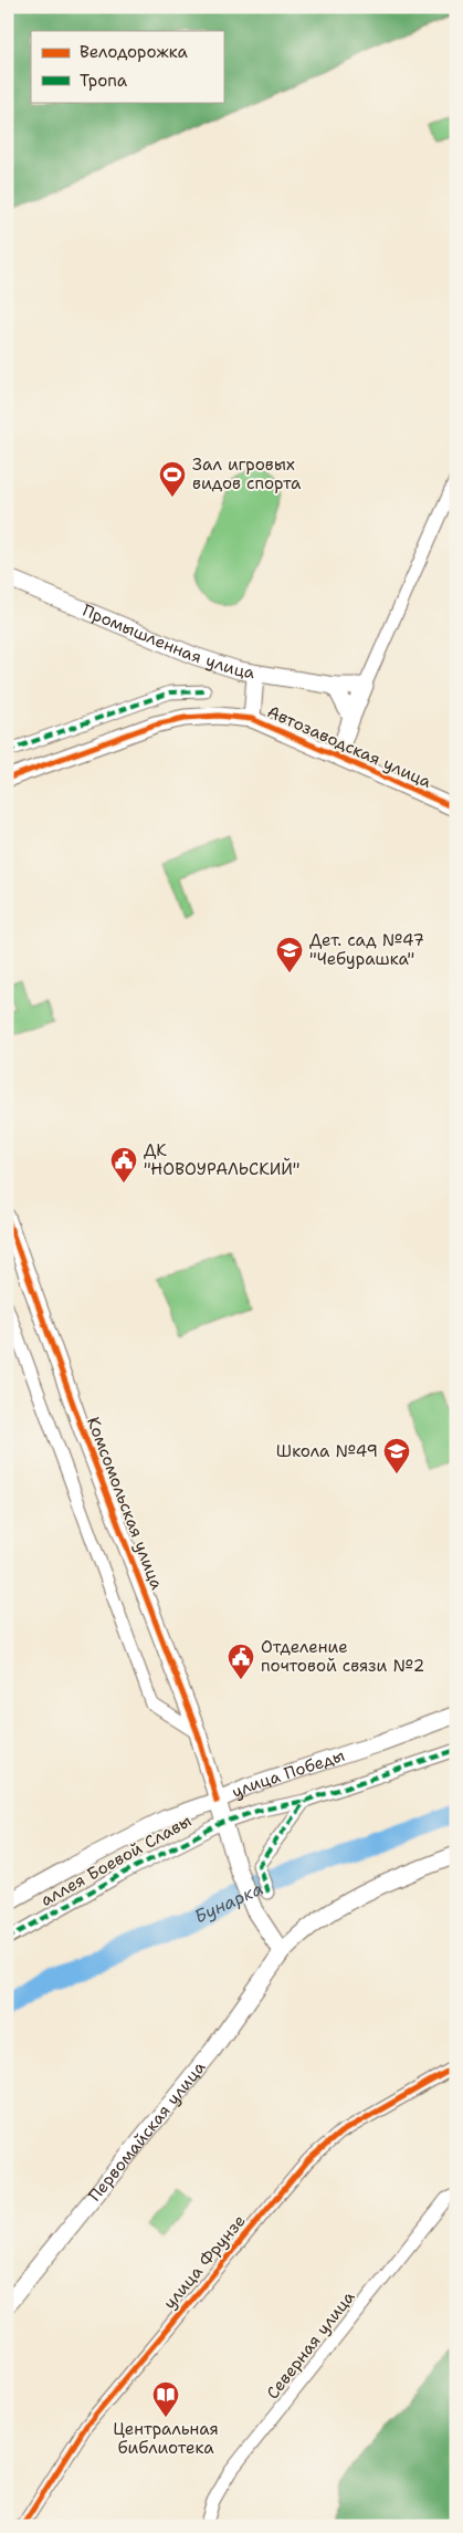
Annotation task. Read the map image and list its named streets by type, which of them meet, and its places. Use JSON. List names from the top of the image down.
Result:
{
  "streets": {
    "street": [
      "Промышленная улица",
      "Автозаводская улица",
      "Комсомольская улица",
      "улица Победы",
      "аллея Боевой Славы",
      "Первомайская улица",
      "улица Фрунзе",
      "Северная улица"
    ]
  },
  "crossings": [
    ["Комсомольская улица", "улица Победы"],
    ["Комсомольская улица", "аллея Боевой Славы"],
    ["Комсомольская улица", "Первомайская улица"]
  ],
  "water": ["Бунарка"],
  "places": {
    "sports": ["Зал игровых видов спорта"],
    "school or university": ["Дет. сад №47 \"Чебурашка\"", "Школа №49"],
    "public building": ["ДК \"НОВОУРАЛЬСКИЙ\"", "Отделение почтовой связи №2"],
    "library": ["Центральная библиотека"]
  },
  "legend": ["Велодорожка", "Тропа"]
}
